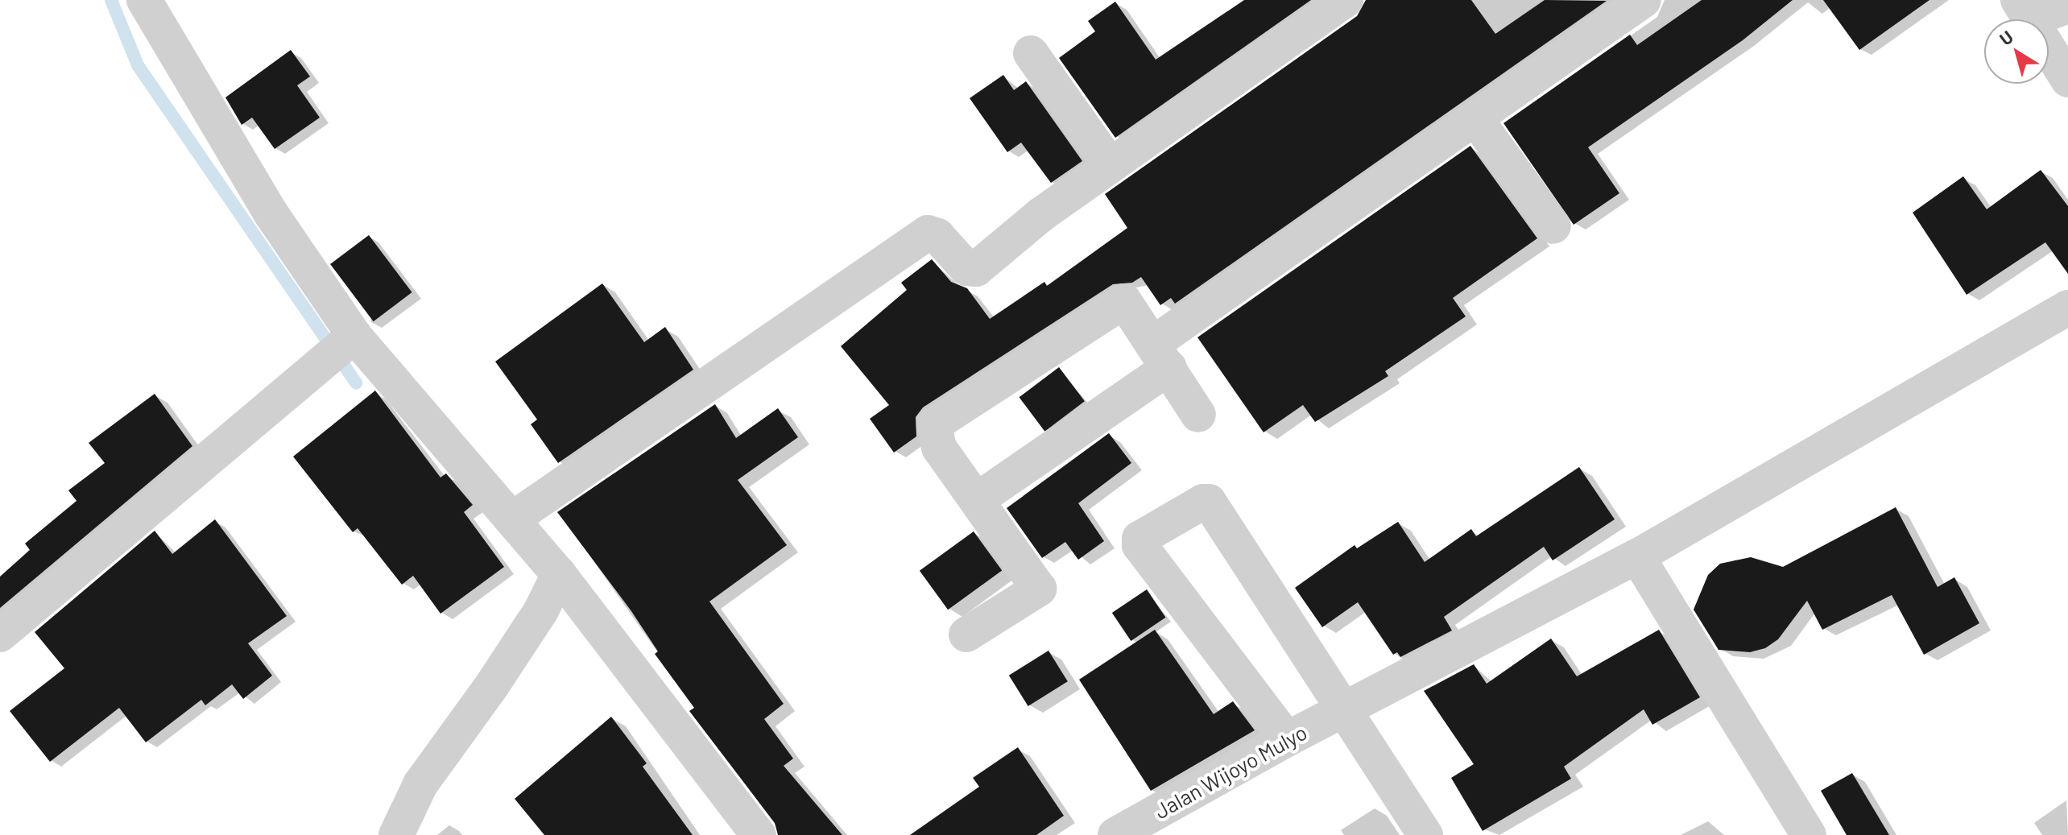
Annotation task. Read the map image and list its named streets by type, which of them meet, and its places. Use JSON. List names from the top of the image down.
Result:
{
  "streets": {
    "street": ["Jalan Wijoyo Mulyo"]
  },
  "north": "top left"
}
